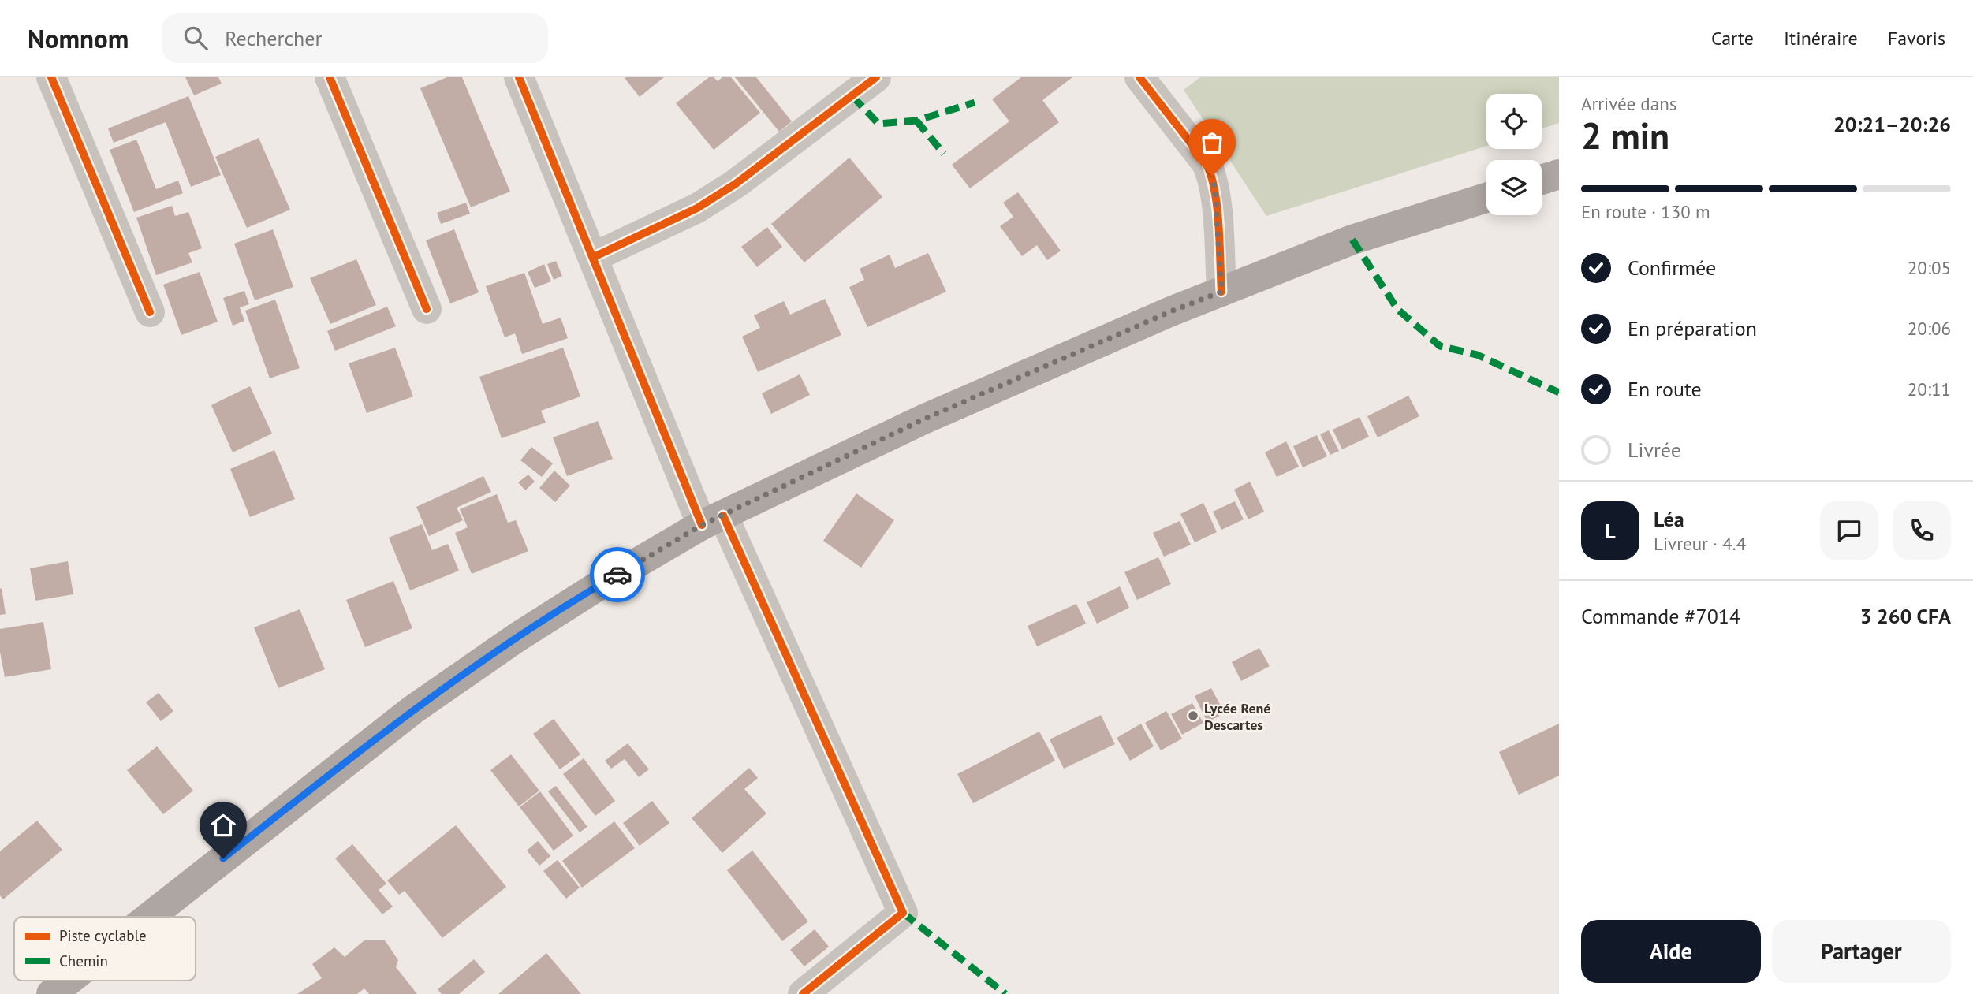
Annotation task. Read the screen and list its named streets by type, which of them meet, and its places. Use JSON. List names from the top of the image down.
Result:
{
  "places": ["Lycée René Descartes"],
  "legend": ["Piste cyclable", "Chemin"],
  "page": {
    "header": "Nomnom",
    "search": "Rechercher",
    "nav": ["Carte", "Itinéraire", "Favoris"],
    "heading": ["2 min", "Arrivée dans", "20:21–20:26"],
    "panel": [
      "Léa",
      "Livreur · 4.4",
      "Commande #7014",
      "3 260 CFA"
    ],
    "bar": "En route · 130 m",
    "list": [
      ["Confirmée", "20:05"],
      ["En préparation", "20:06"],
      ["En route", "20:11"],
      "Livrée"
    ],
    "round": "L",
    "buttons": ["Aide", "Partager"]
  }
}
